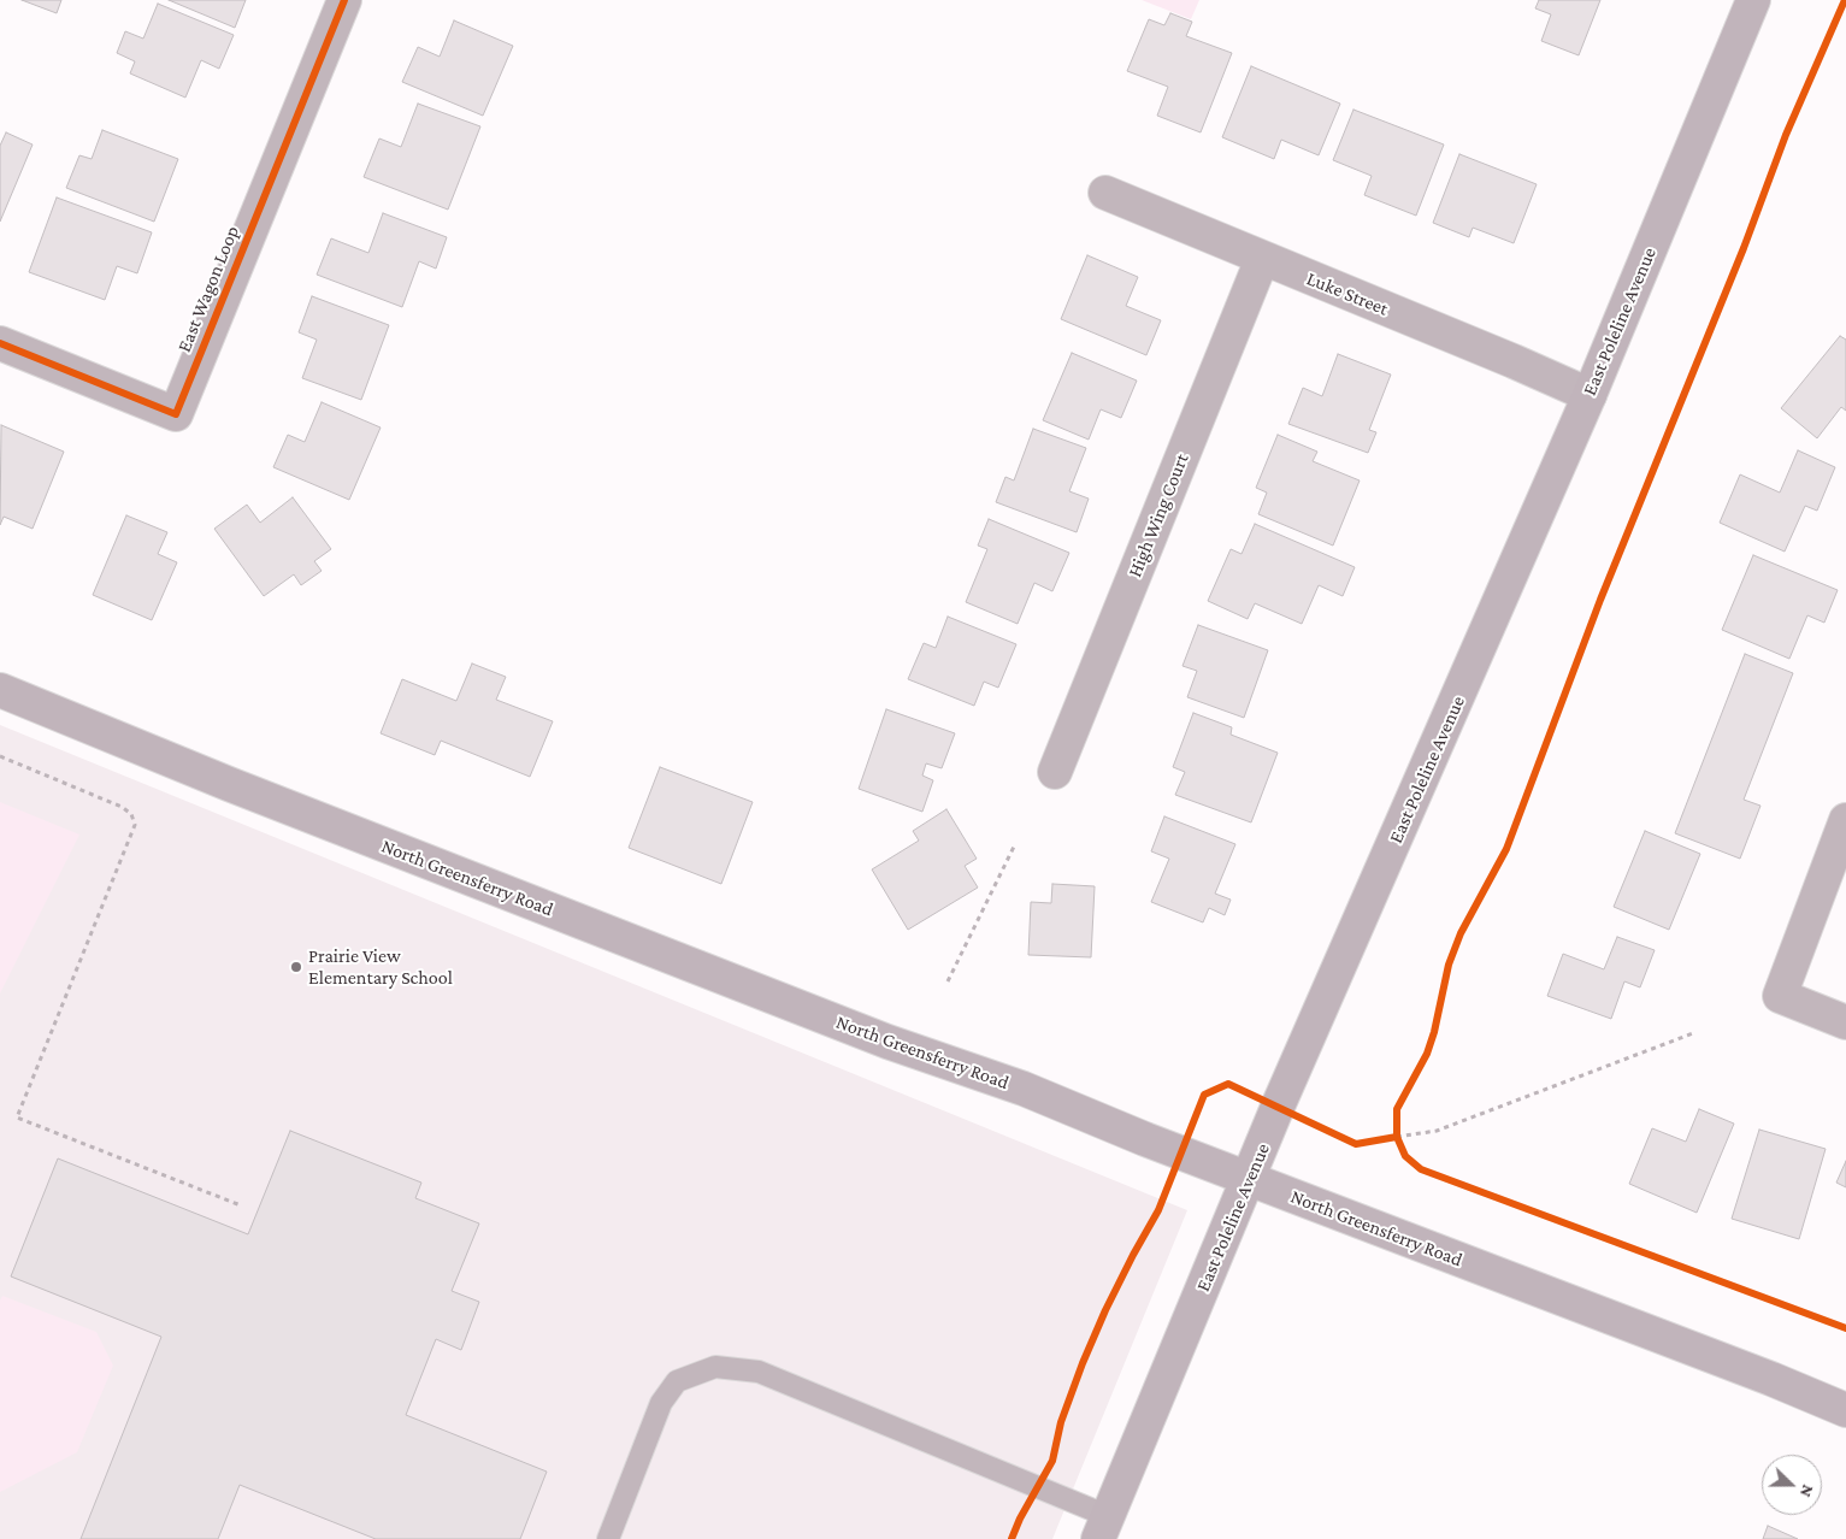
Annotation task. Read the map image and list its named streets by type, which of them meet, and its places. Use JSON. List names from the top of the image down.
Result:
{
  "streets": {
    "main road": ["East Poleline Avenue", "North Greensferry Road"],
    "street": ["East Wagon Loop", "Luke Street", "High Wing Court"]
  },
  "crossings": [
    ["Luke Street", "East Poleline Avenue"],
    ["Luke Street", "High Wing Court"],
    ["East Poleline Avenue", "North Greensferry Road"]
  ],
  "places": ["Prairie View Elementary School"],
  "north": "right"
}
